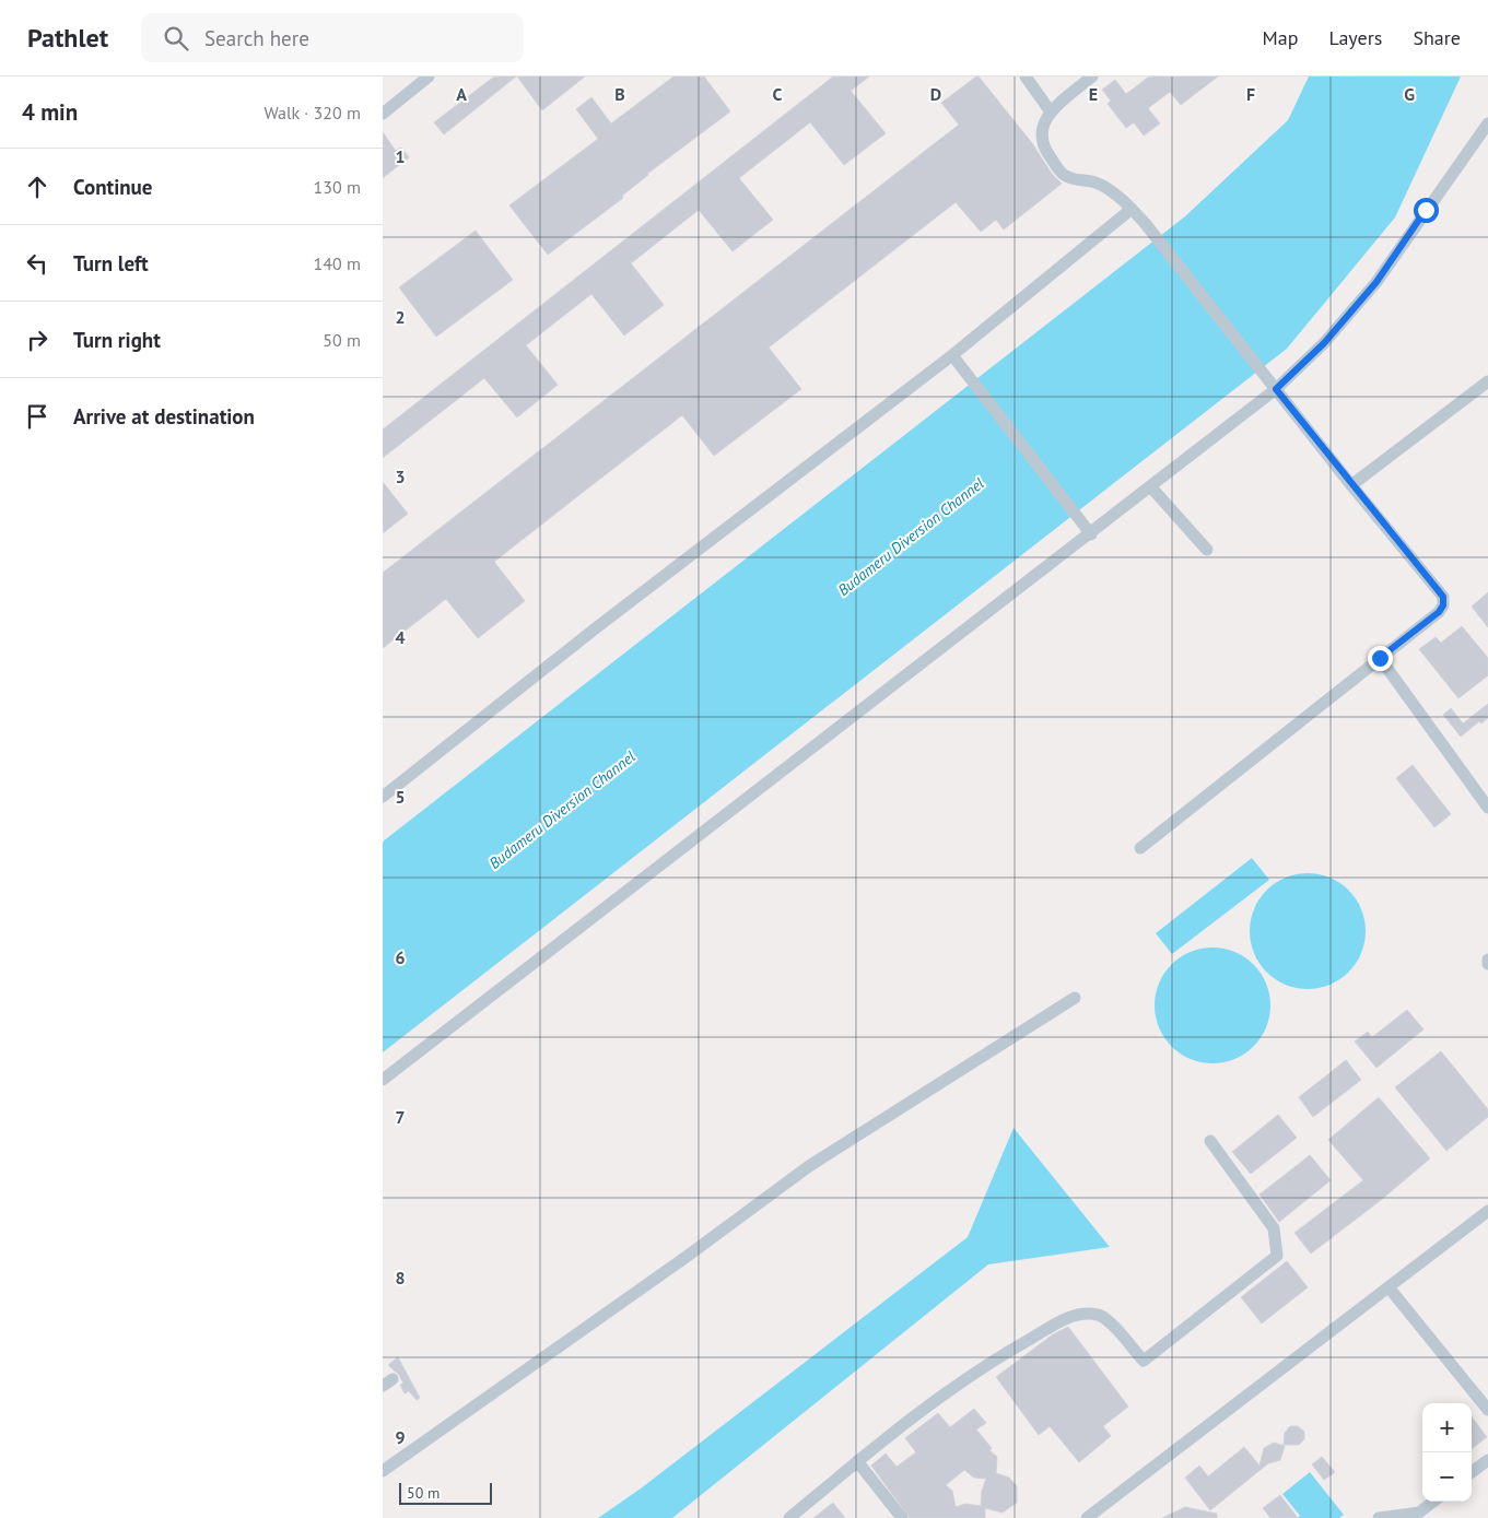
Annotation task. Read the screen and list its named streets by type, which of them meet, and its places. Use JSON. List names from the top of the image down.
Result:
{
  "water": ["Budameru Diversion Channel"],
  "scale_bar": "50 m",
  "page": {
    "header": "Pathlet",
    "search": "Search here",
    "nav": ["Map", "Layers", "Share"],
    "heading": ["4 min", "Walk · 320 m"],
    "list": [
      ["Continue", "130 m"],
      ["Turn left", "140 m"],
      ["Turn right", "50 m"],
      "Arrive at destination"
    ],
    "map_buttons": ["+", "−"],
    "scale": "50 m"
  },
  "grid": {
    "columns": [
      "A",
      "B",
      "C",
      "D",
      "E",
      "F",
      "G"
    ],
    "rows": [
      "1",
      "2",
      "3",
      "4",
      "5",
      "6",
      "7",
      "8",
      "9"
    ]
  }
}
